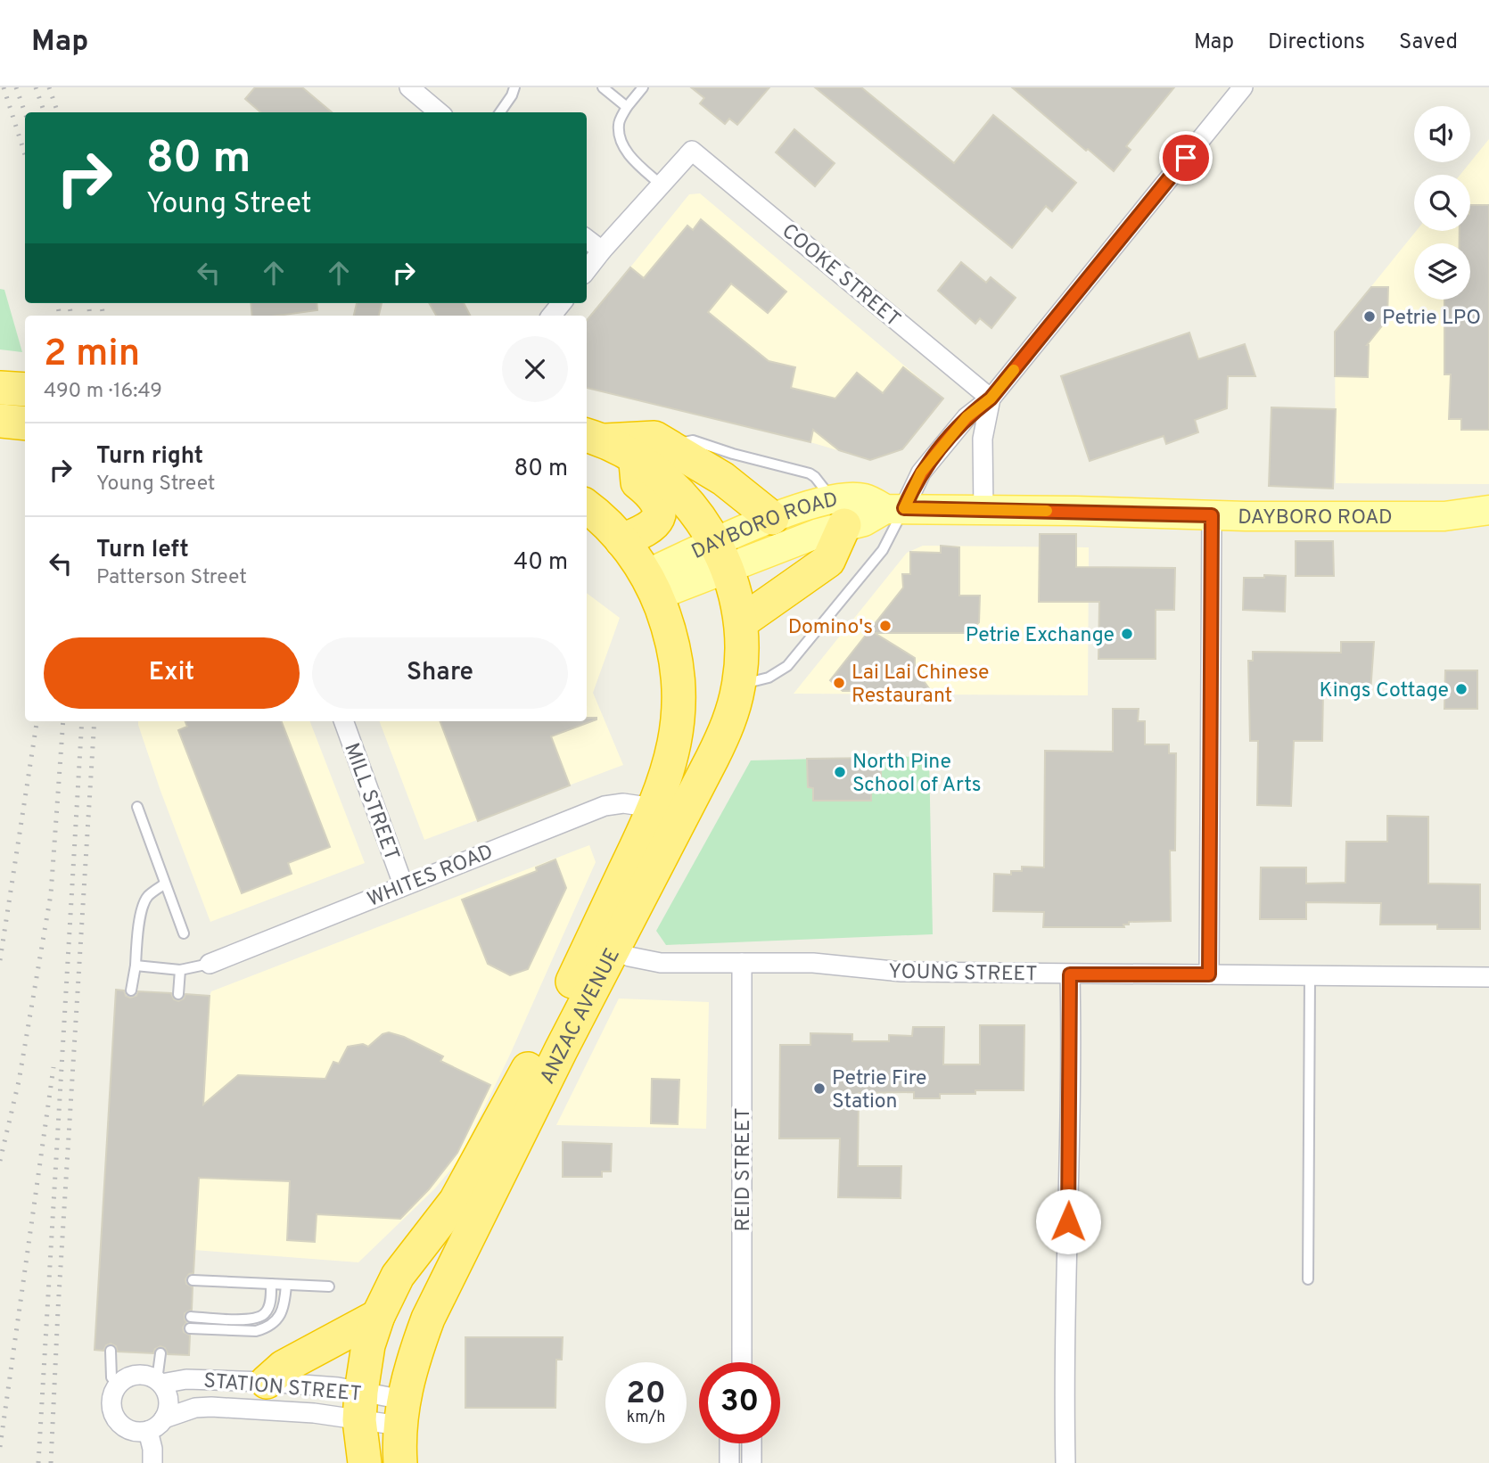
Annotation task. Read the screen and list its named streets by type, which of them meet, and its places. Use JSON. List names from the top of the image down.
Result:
{
  "streets": {
    "highway": ["ANZAC AVENUE"],
    "main road": ["DAYBORO ROAD"],
    "street": [
      "COOKE STREET",
      "MILL STREET",
      "WHITES ROAD",
      "YOUNG STREET",
      "REID STREET",
      "STATION STREET"
    ]
  },
  "crossings": [
    ["DAYBORO ROAD", "ANZAC AVENUE"],
    ["MILL STREET", "WHITES ROAD"],
    ["WHITES ROAD", "ANZAC AVENUE"],
    ["YOUNG STREET", "ANZAC AVENUE"],
    ["YOUNG STREET", "REID STREET"],
    ["ANZAC AVENUE", "STATION STREET"]
  ],
  "places": [
    "Petrie LPO",
    "Domino's",
    "Petrie Exchange",
    "Lai Lai Chinese Restaurant",
    "Kings Cottage",
    "North Pine School of Arts",
    "Petrie Fire Station"
  ],
  "page": {
    "header": "Map",
    "nav": ["Map", "Directions", "Saved"],
    "turn": ["80 m", "Young Street"],
    "heading": ["2 min", "490 m · 16:49"],
    "list": [
      {
        "name": "Turn right",
        "note": "Young Street",
        "value": "80 m"
      },
      {
        "name": "Turn left",
        "note": "Patterson Street",
        "value": "40 m"
      }
    ],
    "buttons": ["Exit", "Share"],
    "speed": "20 km/h",
    "limit": "30"
  }
}
